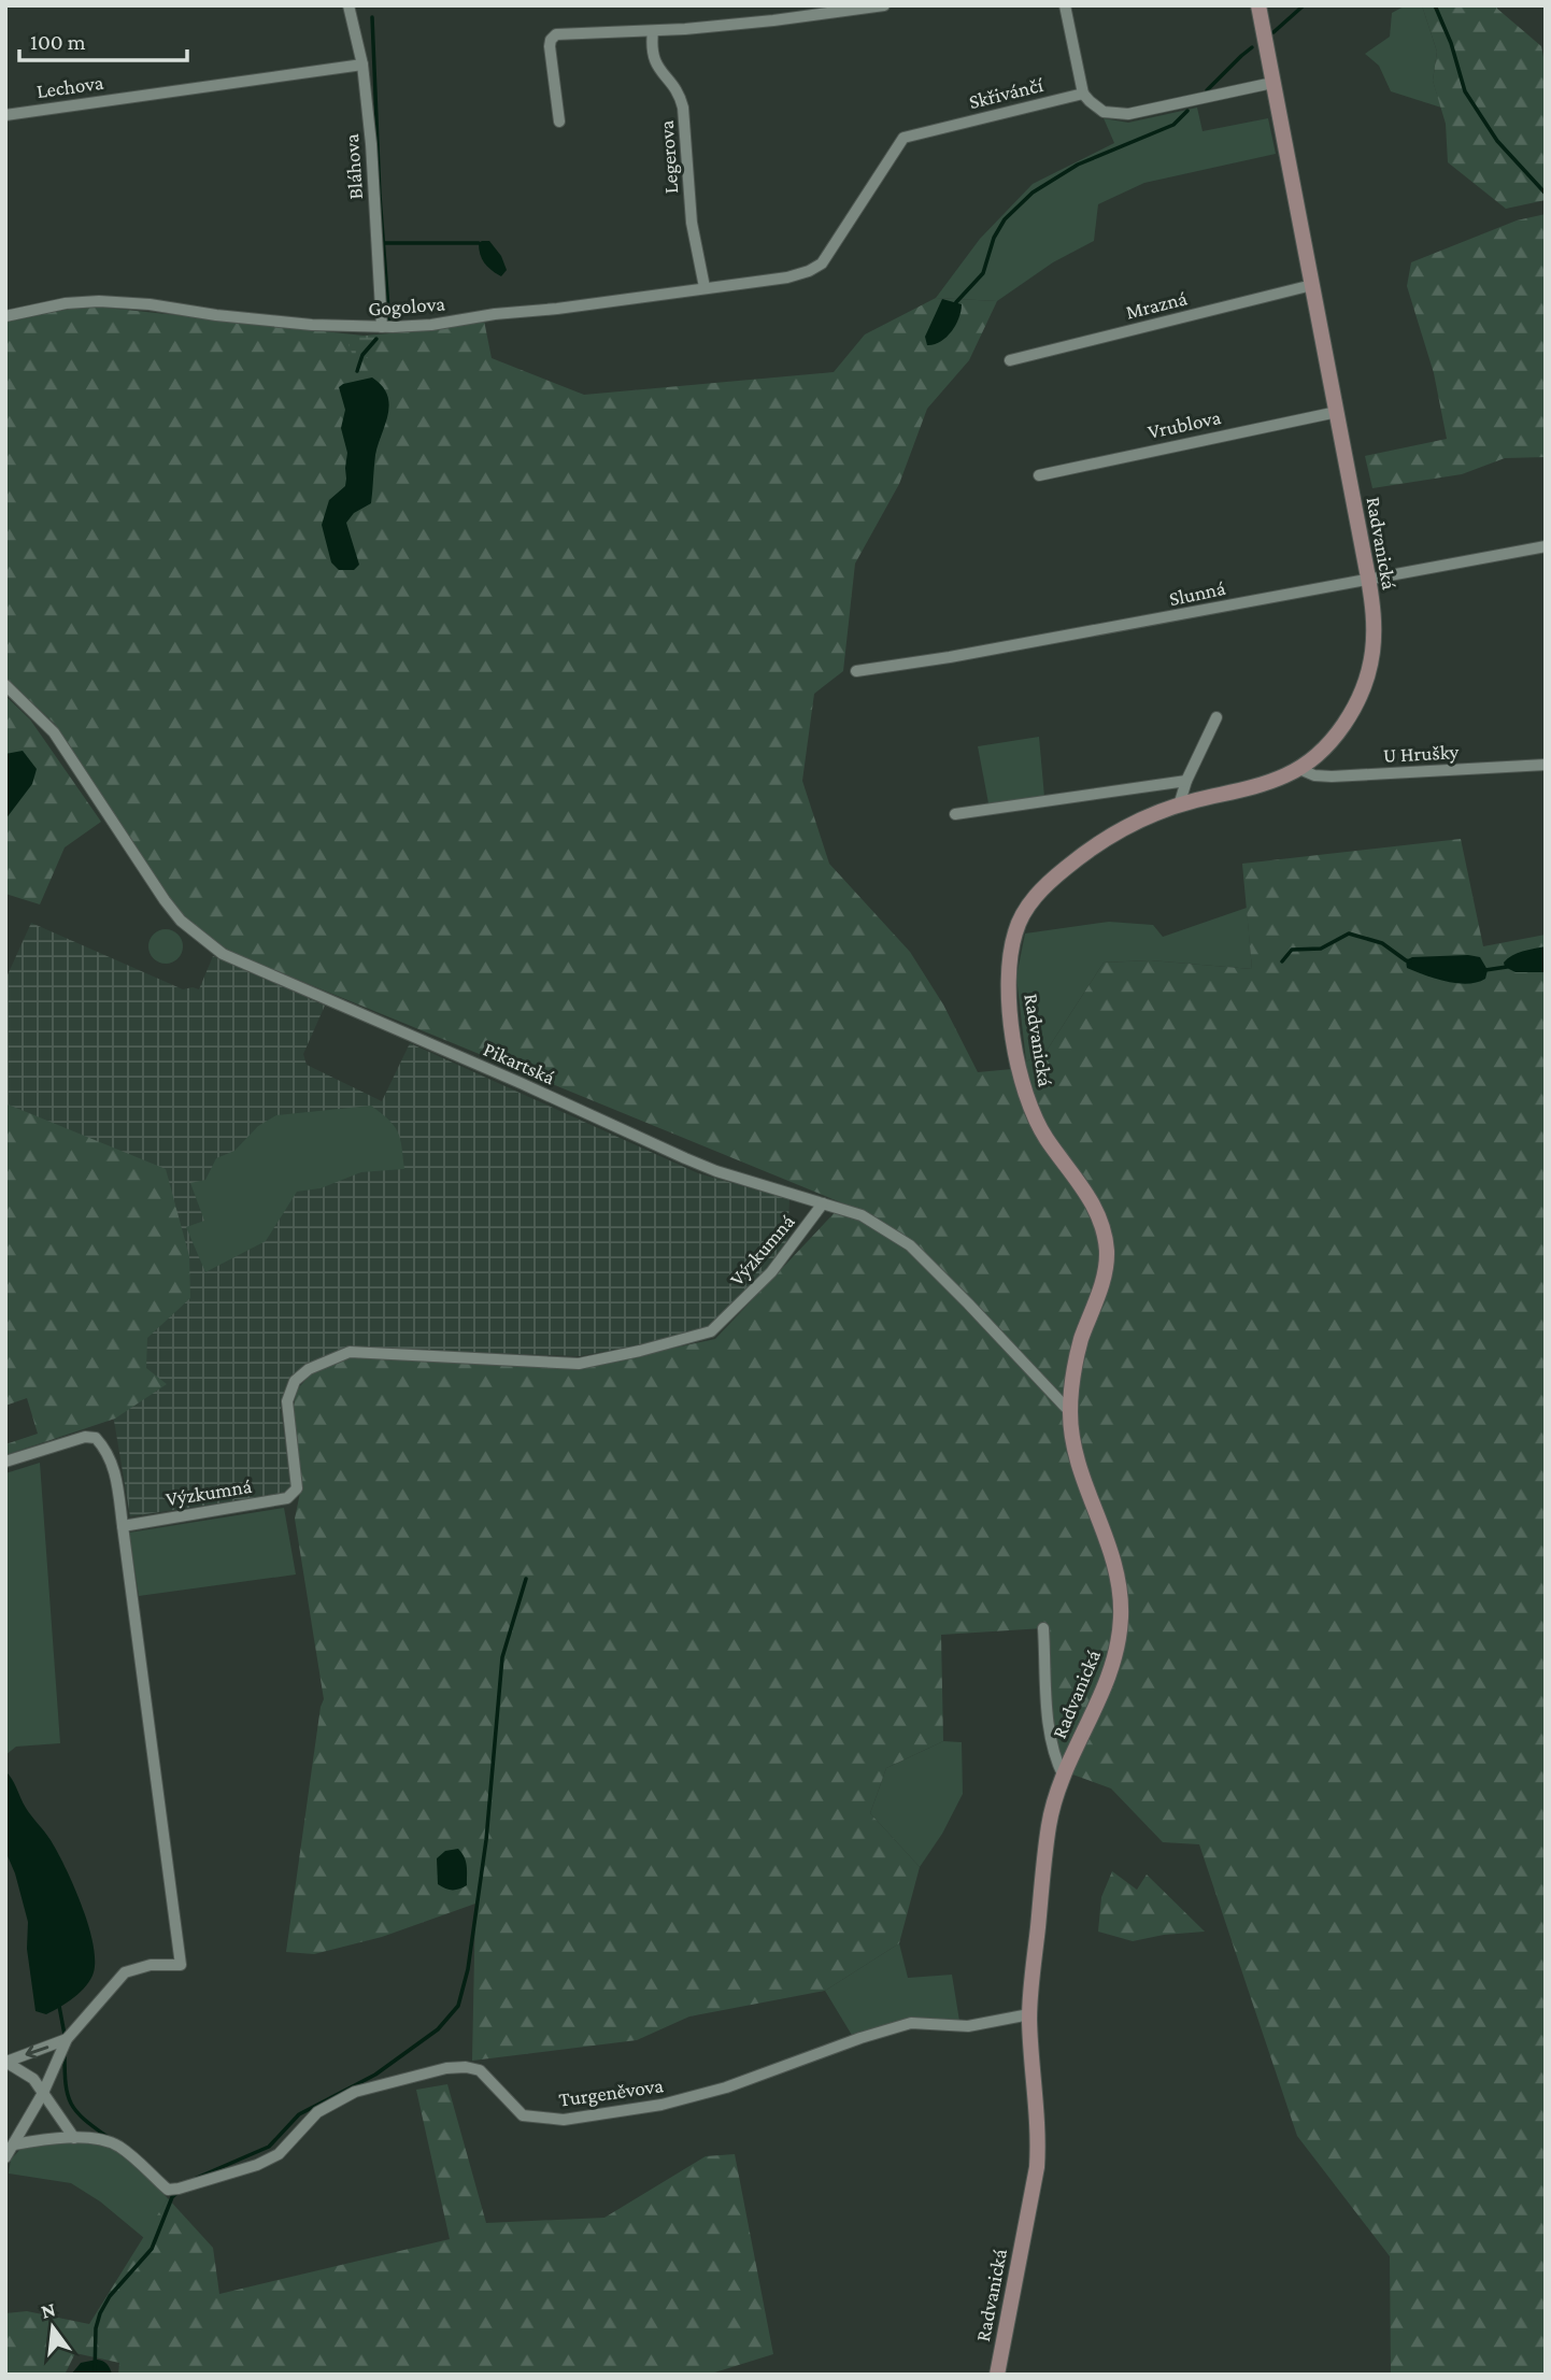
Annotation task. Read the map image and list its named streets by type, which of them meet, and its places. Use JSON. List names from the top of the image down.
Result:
{
  "streets": {
    "street": [
      "Lechova",
      "Skřivánčí",
      "Legerova",
      "Bláhova",
      "Mrazná",
      "Gogolova",
      "Vrublova",
      "Radvanická",
      "Slunná",
      "U Hrušky",
      "Pikartská",
      "Výzkumná",
      "Turgeněvova"
    ]
  },
  "crossings": [
    ["Lechova", "Bláhova"],
    ["Skřivánčí", "Gogolova"],
    ["Legerova", "Gogolova"],
    ["Bláhova", "Gogolova"],
    ["Mrazná", "Radvanická"],
    ["Vrublova", "Radvanická"],
    ["Radvanická", "Slunná"],
    ["Radvanická", "U Hrušky"],
    ["Radvanická", "Pikartská"],
    ["Radvanická", "Turgeněvova"],
    ["Pikartská", "Výzkumná"]
  ],
  "scale_bar": "100 m",
  "north": "top"
}
